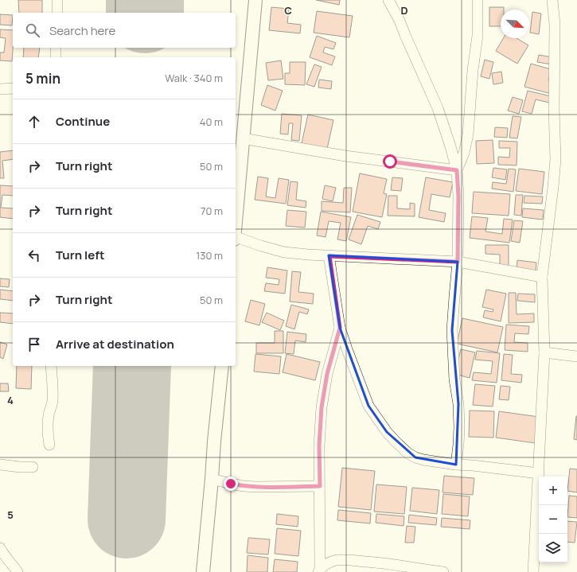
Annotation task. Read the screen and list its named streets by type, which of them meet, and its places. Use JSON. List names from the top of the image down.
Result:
{
  "north": "bottom right",
  "page": {
    "search": "Search here",
    "heading": ["5 min", "Walk · 340 m"],
    "list": [
      ["Continue", "40 m"],
      ["Turn right", "50 m"],
      ["Turn right", "70 m"],
      ["Turn left", "130 m"],
      ["Turn right", "50 m"],
      "Arrive at destination"
    ],
    "map_buttons": ["+", "−"]
  },
  "grid": {
    "columns": ["C", "D"],
    "rows": ["4", "5"]
  }
}
